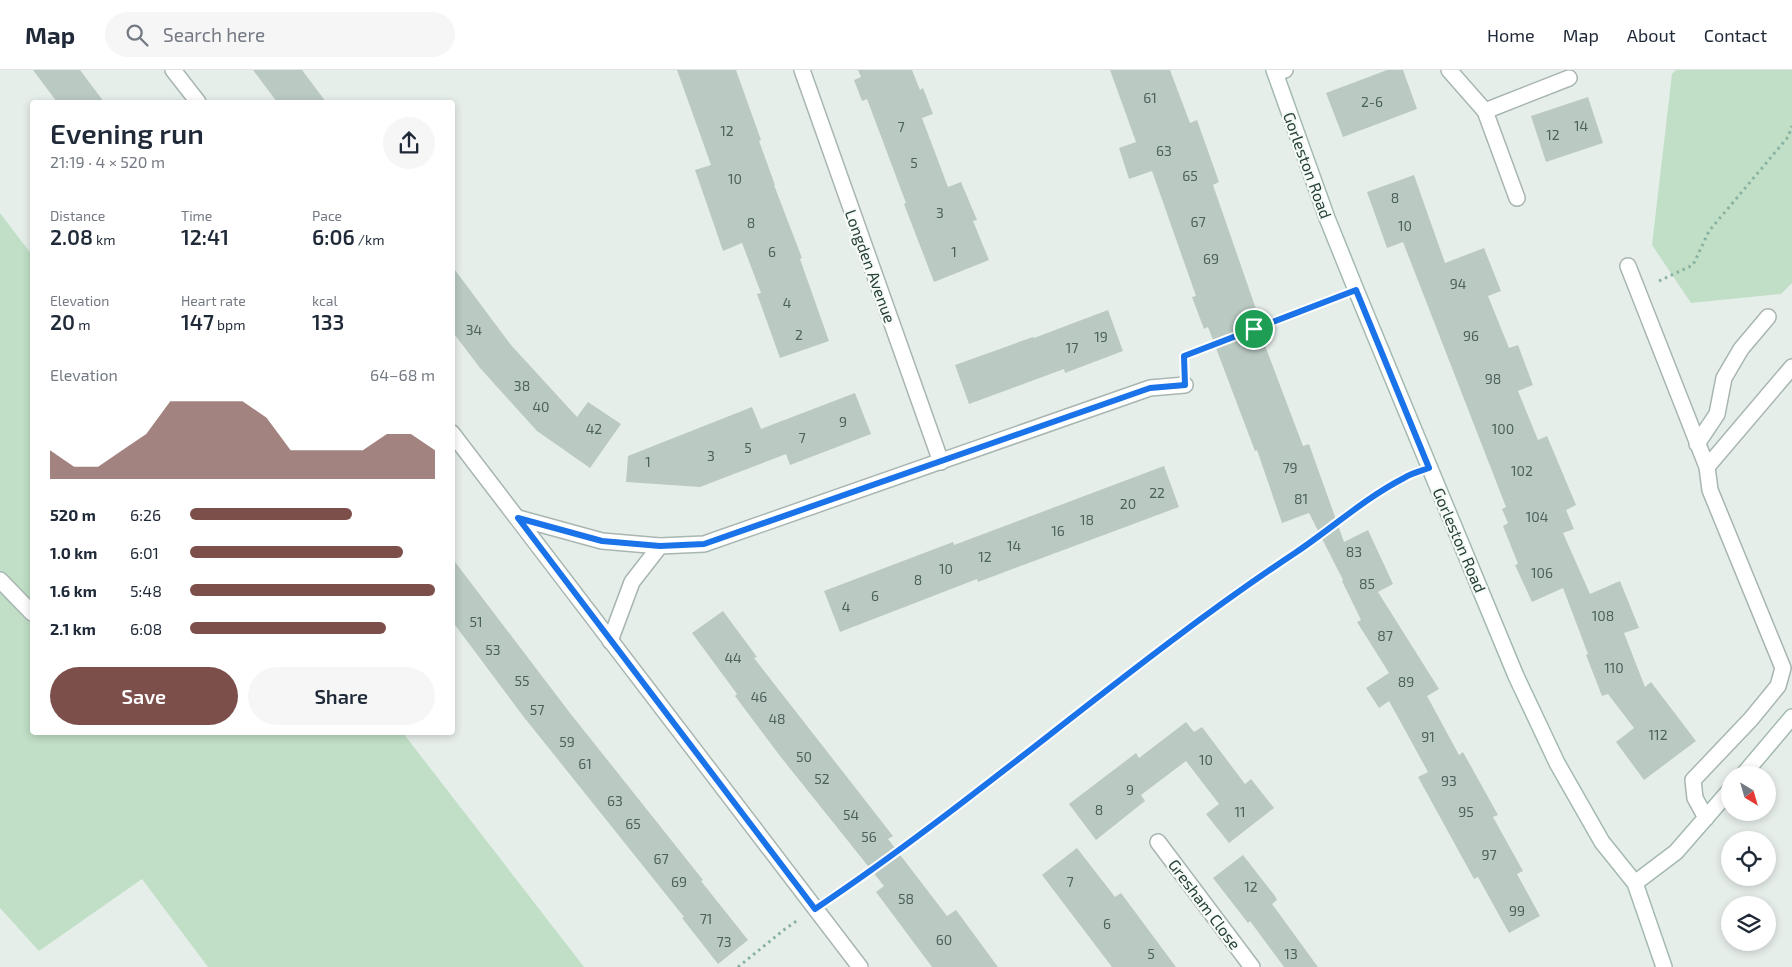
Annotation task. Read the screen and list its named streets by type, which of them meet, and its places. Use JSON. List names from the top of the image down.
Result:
{
  "streets": {
    "street": ["Gorleston Road", "Longden Avenue", "Gresham Close"]
  },
  "house_numbers": [
    "61",
    "2-6",
    "14",
    "7",
    "12",
    "12",
    "63",
    "5",
    "65",
    "10",
    "8",
    "3",
    "67",
    "8",
    "10",
    "6",
    "1",
    "69",
    "94",
    "4",
    "34",
    "2",
    "96",
    "19",
    "17",
    "98",
    "38",
    "40",
    "9",
    "42",
    "100",
    "7",
    "5",
    "3",
    "1",
    "79",
    "102",
    "22",
    "81",
    "20",
    "104",
    "18",
    "16",
    "14",
    "83",
    "12",
    "10",
    "106",
    "8",
    "85",
    "6",
    "4",
    "108",
    "51",
    "87",
    "53",
    "44",
    "110",
    "55",
    "89",
    "46",
    "57",
    "48",
    "112",
    "91",
    "59",
    "50",
    "10",
    "61",
    "52",
    "93",
    "9",
    "63",
    "8",
    "11",
    "95",
    "54",
    "65",
    "56",
    "97",
    "67",
    "69",
    "7",
    "12",
    "58",
    "99",
    "71",
    "6",
    "60",
    "73",
    "5",
    "13"
  ],
  "north": "bottom right",
  "page": {
    "header": "Map",
    "search": "Search here",
    "nav": [
      "Home",
      "Map",
      "About",
      "Contact"
    ],
    "heading": ["Evening run", "21:19 · 4 × 520 m"],
    "stats": [
      ["Distance", "2.08 km"],
      ["Time", "12:41"],
      ["Pace", "6:06 /km"],
      ["Elevation", "20 m"],
      ["Heart rate", "147 bpm"],
      ["kcal", "133"]
    ],
    "chart": ["Elevation", "64–68 m"],
    "list": [
      {
        "name": "520 m",
        "note": "6:26"
      },
      {
        "name": "1.0 km",
        "note": "6:01"
      },
      {
        "name": "1.6 km",
        "note": "5:48"
      },
      {
        "name": "2.1 km",
        "note": "6:08"
      }
    ],
    "buttons": ["Save", "Share"]
  }
}
